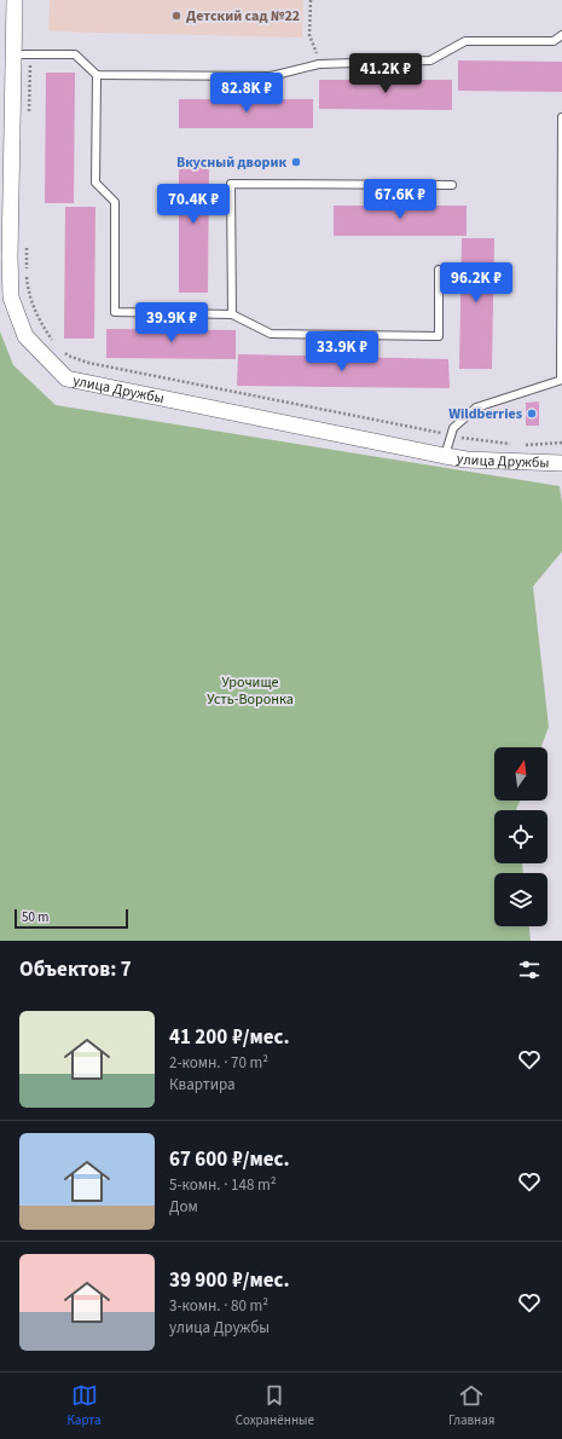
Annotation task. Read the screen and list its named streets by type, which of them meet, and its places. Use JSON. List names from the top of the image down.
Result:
{
  "streets": {
    "street": ["улица Дружбы"]
  },
  "parks": ["Урочище Усть-Воронка"],
  "places": ["Детский сад №22", "Вкусный дворик", "Wildberries"],
  "scale_bar": "50 m",
  "north": "top",
  "page": {
    "price": [
      "41.2K ₽",
      "82.8K ₽",
      "67.6K ₽",
      "70.4K ₽",
      "96.2K ₽",
      "39.9K ₽",
      "33.9K ₽"
    ],
    "scale": "50 m",
    "heading": "Объектов: 7",
    "list": [
      {
        "name": "41 200 ₽/мес.",
        "note": "2-комн. · 70 m² · Квартира"
      },
      {
        "name": "67 600 ₽/мес.",
        "note": "5-комн. · 148 m² · Дом"
      },
      {
        "name": "39 900 ₽/мес.",
        "note": "3-комн. · 80 m² · улица Дружбы"
      }
    ],
    "tabs": ["Карта", "Сохранённые", "Главная"]
  }
}
